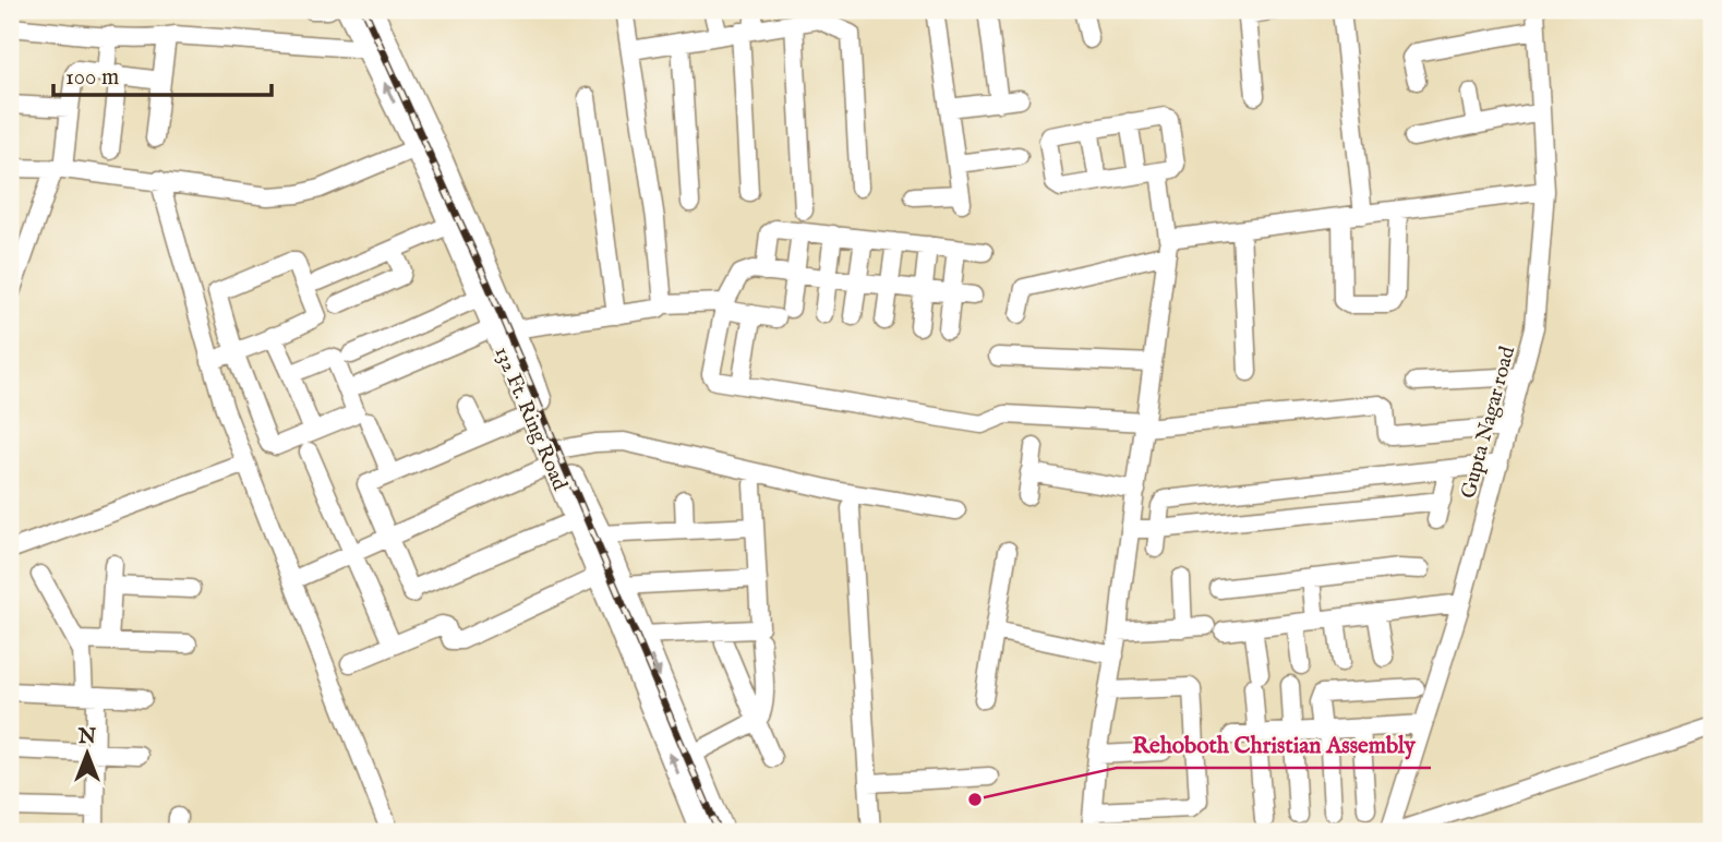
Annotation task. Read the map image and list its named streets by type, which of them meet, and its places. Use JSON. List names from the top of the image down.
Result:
{
  "streets": {
    "main road": ["132 Ft. Ring Road"],
    "street": ["Gupta Nagar road"]
  },
  "places": ["Rehoboth Christian Assembly"],
  "scale_bar": "100 m",
  "north": "top"
}
